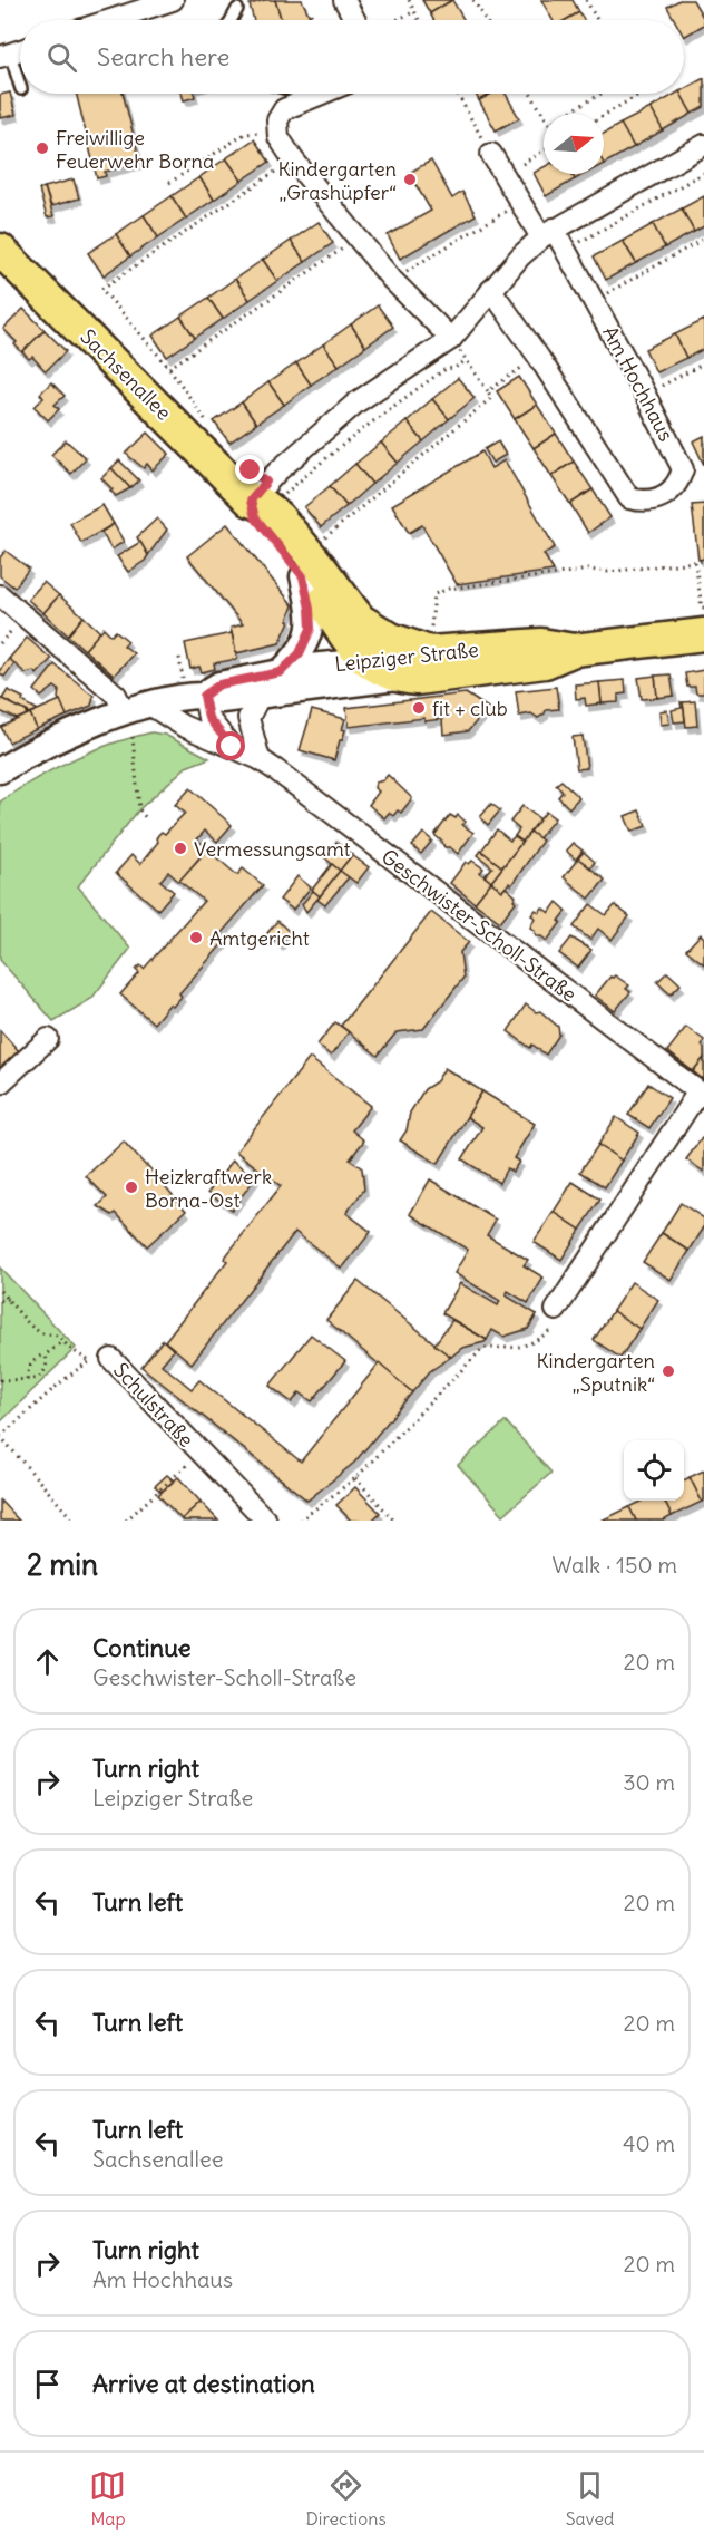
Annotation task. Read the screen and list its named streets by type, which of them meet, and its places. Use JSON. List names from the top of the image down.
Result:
{
  "streets": {
    "main road": ["Sachsenallee", "Leipziger Straße"],
    "street": ["Am Hochhaus", "Geschwister-Scholl-Straße", "Schulstraße"]
  },
  "crossings": [
    ["Sachsenallee", "Leipziger Straße"],
    ["Leipziger Straße", "Geschwister-Scholl-Straße"]
  ],
  "places": [
    "Freiwillige Feuerwehr Borna",
    "Kindergarten „Grashüpfer“",
    "fit + club",
    "Vermessungsamt",
    "Amtgericht",
    "Heizkraftwerk Borna-Ost",
    "Kindergarten „Sputnik“"
  ],
  "north": "right",
  "page": {
    "search": "Search here",
    "heading": ["2 min", "Walk · 150 m"],
    "list": [
      ["Continue", "Geschwister-Scholl-Straße", "20 m"],
      ["Turn right", "Leipziger Straße", "30 m"],
      ["Turn left", "20 m"],
      ["Turn left", "20 m"],
      ["Turn left", "Sachsenallee", "40 m"],
      ["Turn right", "Am Hochhaus", "20 m"],
      "Arrive at destination"
    ],
    "nav": ["Map", "Directions", "Saved"]
  }
}
